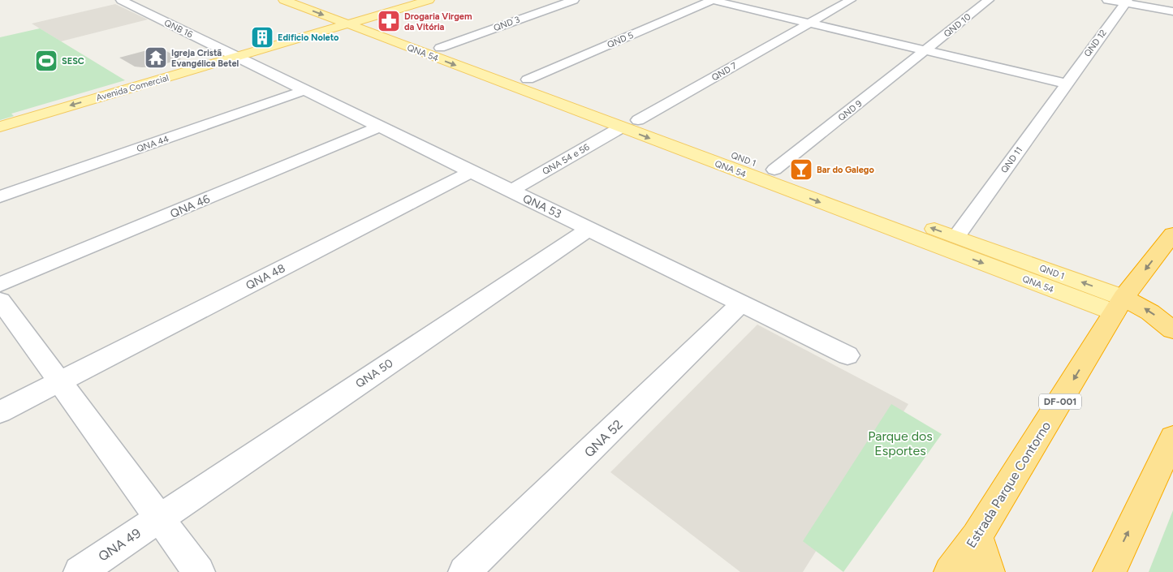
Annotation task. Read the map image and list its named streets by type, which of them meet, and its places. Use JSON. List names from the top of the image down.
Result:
{
  "streets": {
    "highway": ["DF-001", "Estrada Parque Contorno"],
    "main road": ["QNA 54", "Avenida Comercial", "QND 1"],
    "street": [
      "QND 3",
      "QND 10",
      "QNB 16",
      "QND 5",
      "QND 12",
      "QND 7",
      "QND 9",
      "QNA 44",
      "QNA 54 e 56",
      "QND 11",
      "QNA 46",
      "QNA 53",
      "QNA 48",
      "QNA 50",
      "QNA 52",
      "QNA 49"
    ]
  },
  "crossings": [
    ["QND 10", "QND 9"],
    ["QNB 16", "Avenida Comercial"],
    ["QNB 16", "QNA 53"],
    ["QND 12", "QND 11"],
    ["QNA 54", "QND 7"],
    ["QNA 54", "Avenida Comercial"],
    ["QNA 54", "QNA 54 e 56"],
    ["QNA 54", "QND 1"],
    ["QNA 54", "Estrada Parque Contorno"],
    ["QND 7", "QNA 54 e 56"],
    ["QND 7", "QND 1"],
    ["Avenida Comercial", "QNA 53"],
    ["QND 9", "QND 1"],
    ["QNA 44", "QNA 53"],
    ["QNA 54 e 56", "QND 1"],
    ["QNA 54 e 56", "QNA 53"],
    ["QND 1", "QND 11"],
    ["QNA 46", "QNA 53"],
    ["QNA 53", "QNA 48"],
    ["QNA 53", "QNA 50"],
    ["QNA 53", "QNA 52"],
    ["QNA 50", "QNA 49"]
  ],
  "one_way": ["Avenida Comercial", "QND 1"],
  "parks": ["Parque dos Esportes"],
  "places": {
    "pharmacy": ["Drogaria Virgem da Vitória"],
    "building": ["Edificio Noleto"],
    "temple": ["Igreja Cristã Evangélica Betel"],
    "sports": ["SESC"],
    "bar": ["Bar do Galego"]
  }
}
